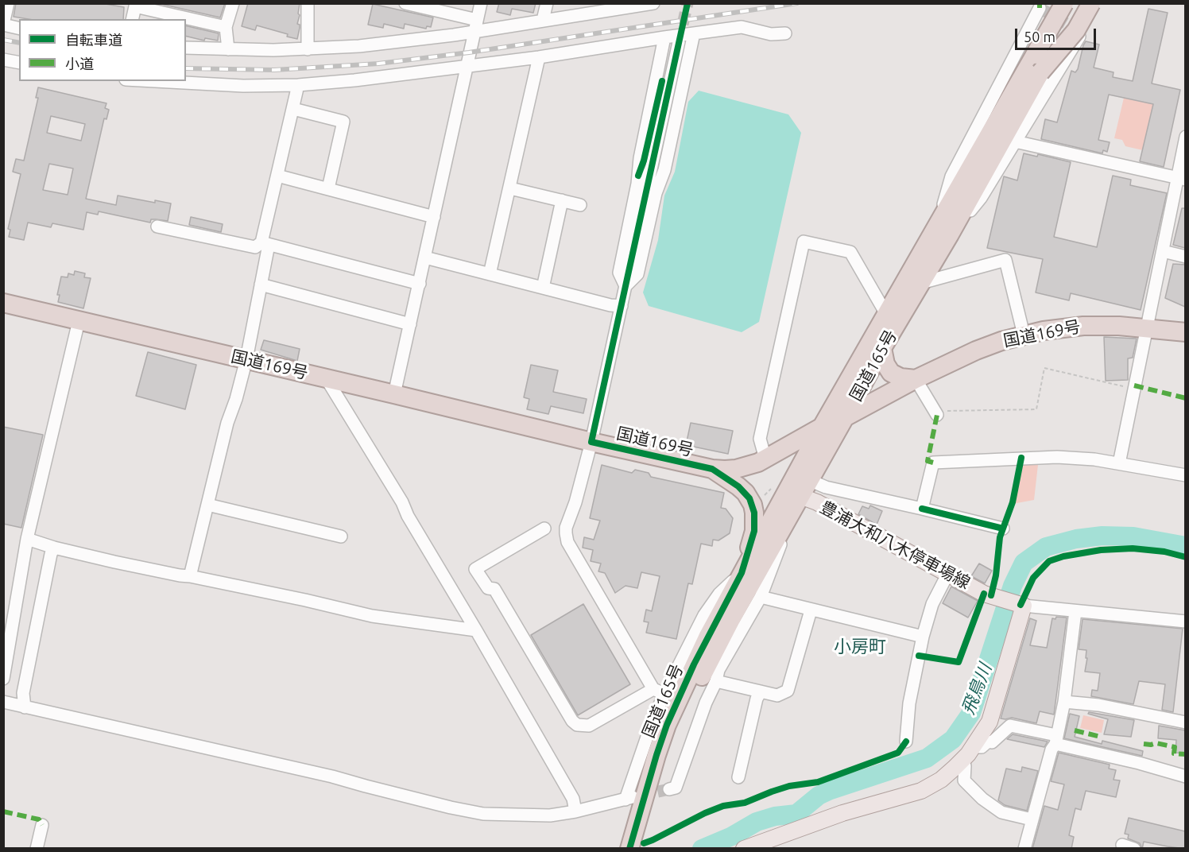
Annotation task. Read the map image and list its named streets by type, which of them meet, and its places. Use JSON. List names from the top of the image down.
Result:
{
  "streets": {
    "highway": ["国道169号", "国道165号"],
    "main road": ["豊浦大和八木停車場線"]
  },
  "crossings": [
    ["国道169号", "国道165号"],
    ["国道165号", "豊浦大和八木停車場線"]
  ],
  "districts": ["小房町"],
  "water": ["飛鳥川"],
  "legend": ["自転車道", "小道"],
  "scale_bar": "50 m"
}
